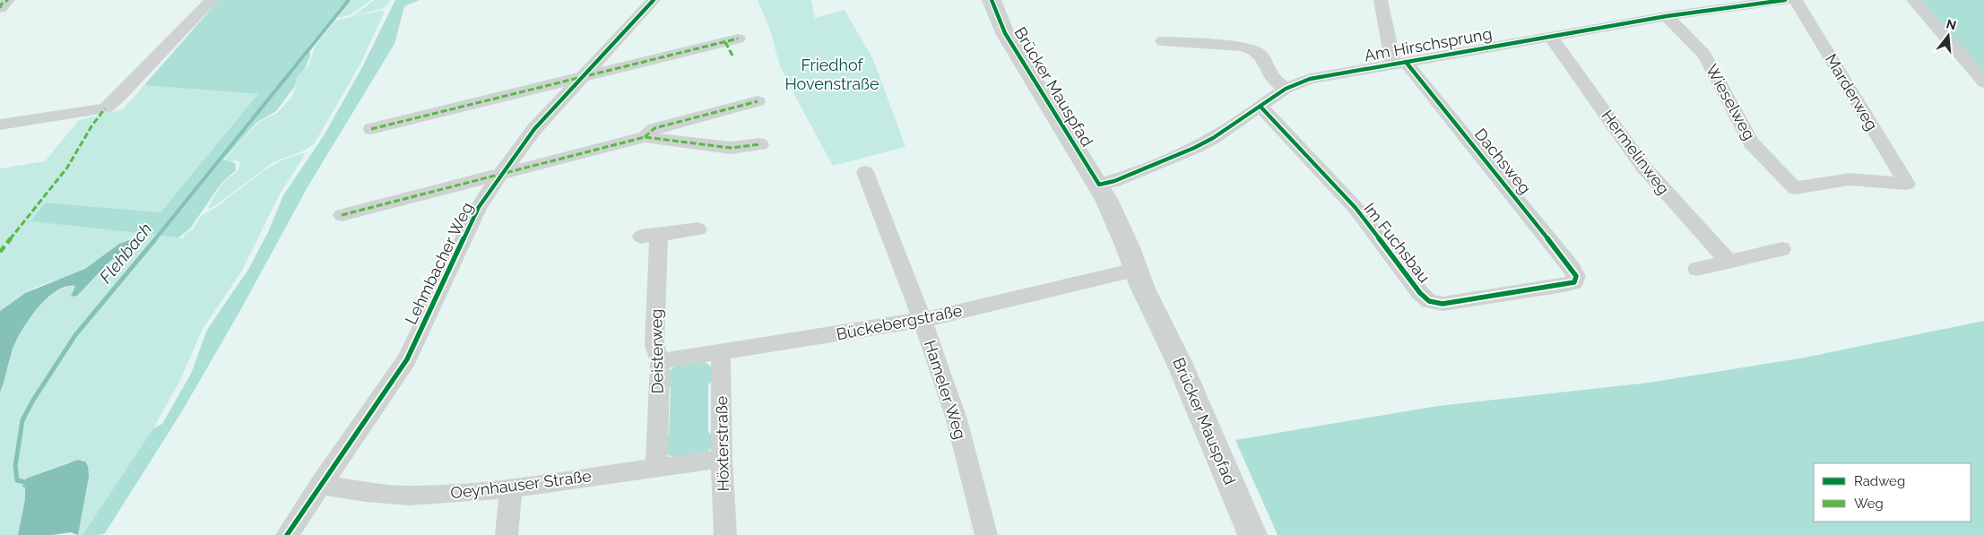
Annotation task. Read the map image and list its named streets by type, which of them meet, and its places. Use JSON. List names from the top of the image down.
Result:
{
  "streets": {
    "main road": ["Brücker Mauspfad"],
    "street": [
      "Am Hirschsprung",
      "Marderweg",
      "Wieselweg",
      "Hermelinweg",
      "Dachsweg",
      "Im Fuchsbau",
      "Lehmbacher Weg",
      "Bückebergstraße",
      "Deisterweg",
      "Hameler Weg",
      "Höxterstraße",
      "Oeynhauser Straße"
    ]
  },
  "crossings": [
    ["Am Hirschsprung", "Brücker Mauspfad"],
    ["Am Hirschsprung", "Wieselweg"],
    ["Am Hirschsprung", "Hermelinweg"],
    ["Am Hirschsprung", "Dachsweg"],
    ["Am Hirschsprung", "Im Fuchsbau"],
    ["Brücker Mauspfad", "Bückebergstraße"],
    ["Marderweg", "Wieselweg"],
    ["Dachsweg", "Im Fuchsbau"],
    ["Lehmbacher Weg", "Oeynhauser Straße"],
    ["Bückebergstraße", "Deisterweg"],
    ["Bückebergstraße", "Hameler Weg"],
    ["Bückebergstraße", "Höxterstraße"],
    ["Deisterweg", "Oeynhauser Straße"],
    ["Höxterstraße", "Oeynhauser Straße"]
  ],
  "water": ["Flehbach"],
  "parks": ["Friedhof Hovenstraße"],
  "legend": ["Radweg", "Weg"],
  "north": "top"
}
